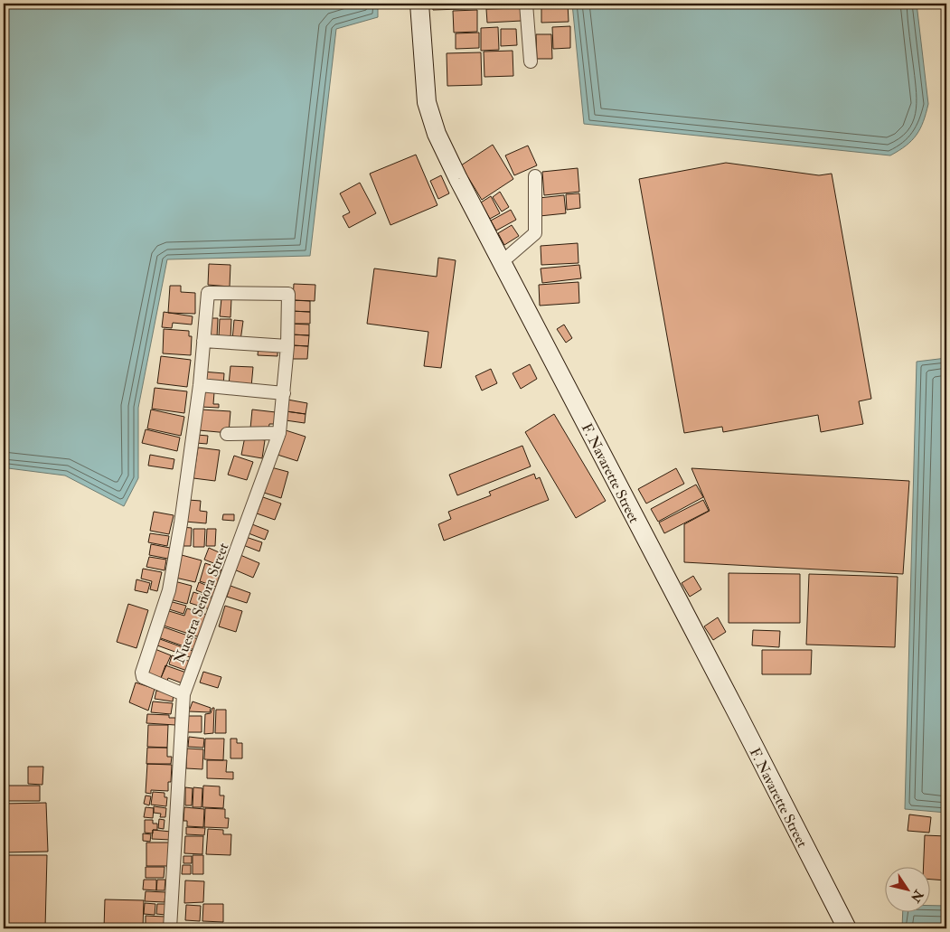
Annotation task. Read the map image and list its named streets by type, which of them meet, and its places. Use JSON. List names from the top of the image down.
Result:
{
  "streets": {
    "main road": ["F. Navarette Street"],
    "street": ["Nuestra Señora Street"]
  },
  "north": "bottom right"
}
